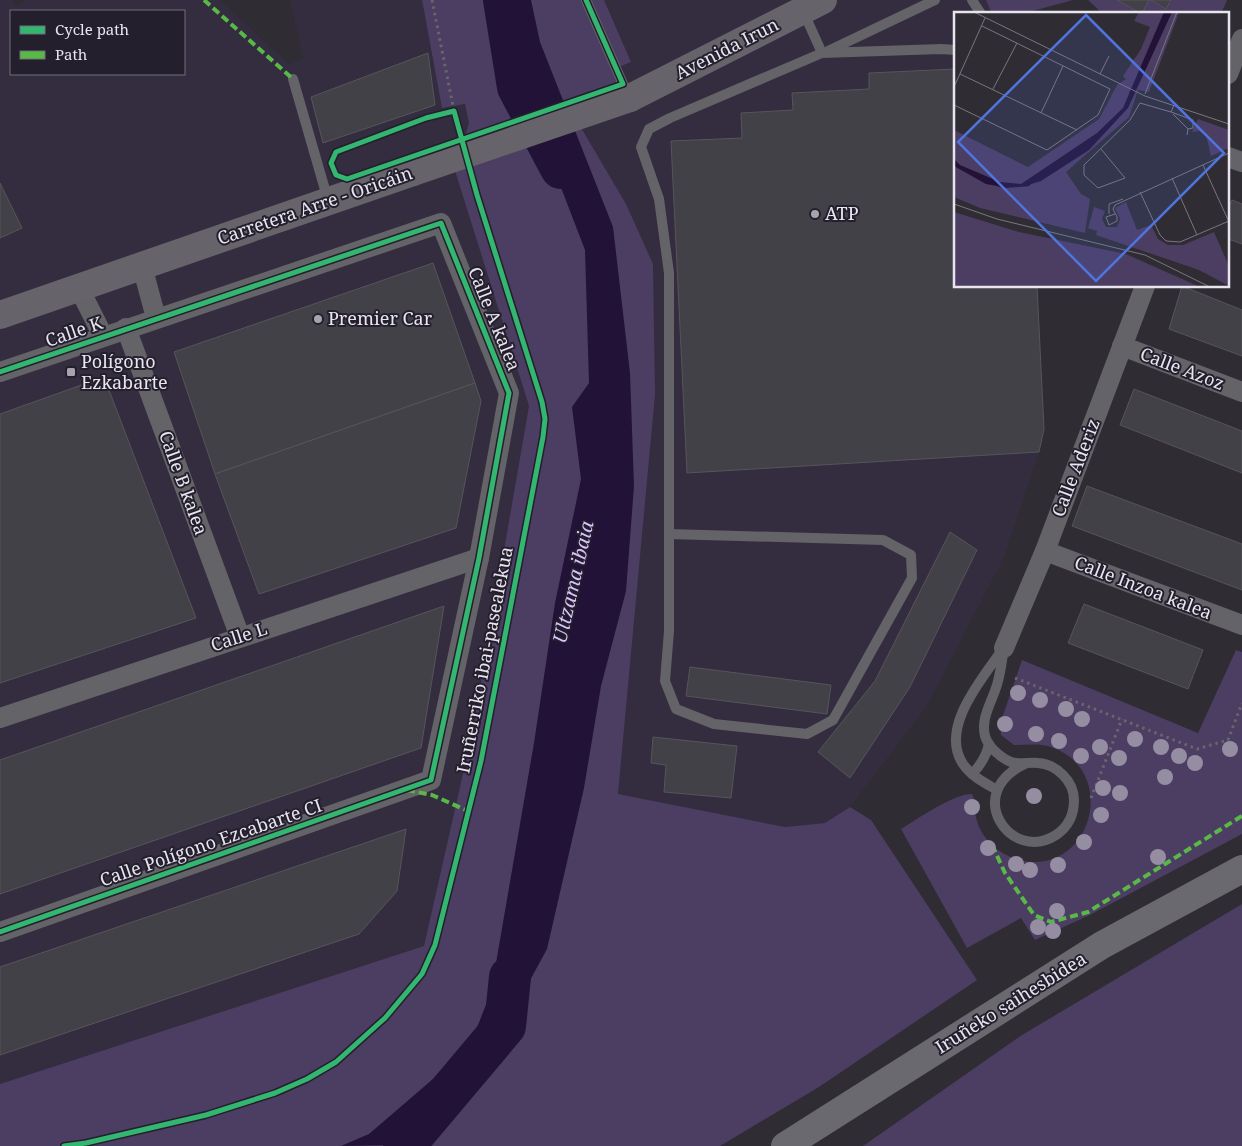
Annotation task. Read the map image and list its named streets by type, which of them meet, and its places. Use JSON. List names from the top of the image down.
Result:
{
  "streets": {
    "highway": ["Iruñeko saihesbidea"],
    "street": [
      "Avenida Irun",
      "Carretera Arre - Oricáin",
      "Calle A kalea",
      "Calle K",
      "Calle Azoz",
      "Calle Aderiz",
      "Calle B kalea",
      "Calle Inzoa kalea",
      "Calle L",
      "Calle Polígono Ezcabarte CI"
    ],
    "cycle path": ["Iruñerriko ibai-pasealekua"]
  },
  "crossings": [
    ["Avenida Irun", "Carretera Arre - Oricáin"],
    ["Carretera Arre - Oricáin", "Calle K"],
    ["Calle A kalea", "Calle K"],
    ["Calle A kalea", "Calle L"],
    ["Calle A kalea", "Calle Polígono Ezcabarte CI"],
    ["Calle K", "Calle B kalea"],
    ["Calle Azoz", "Calle Aderiz"],
    ["Calle Aderiz", "Calle Inzoa kalea"],
    ["Calle B kalea", "Calle L"]
  ],
  "water": ["Ultzama ibaia"],
  "places": {
    "other": ["ATP", "Premier Car"],
    "transit": ["Polígono Ezkabarte"]
  },
  "legend": ["Cycle path", "Path"]
}
